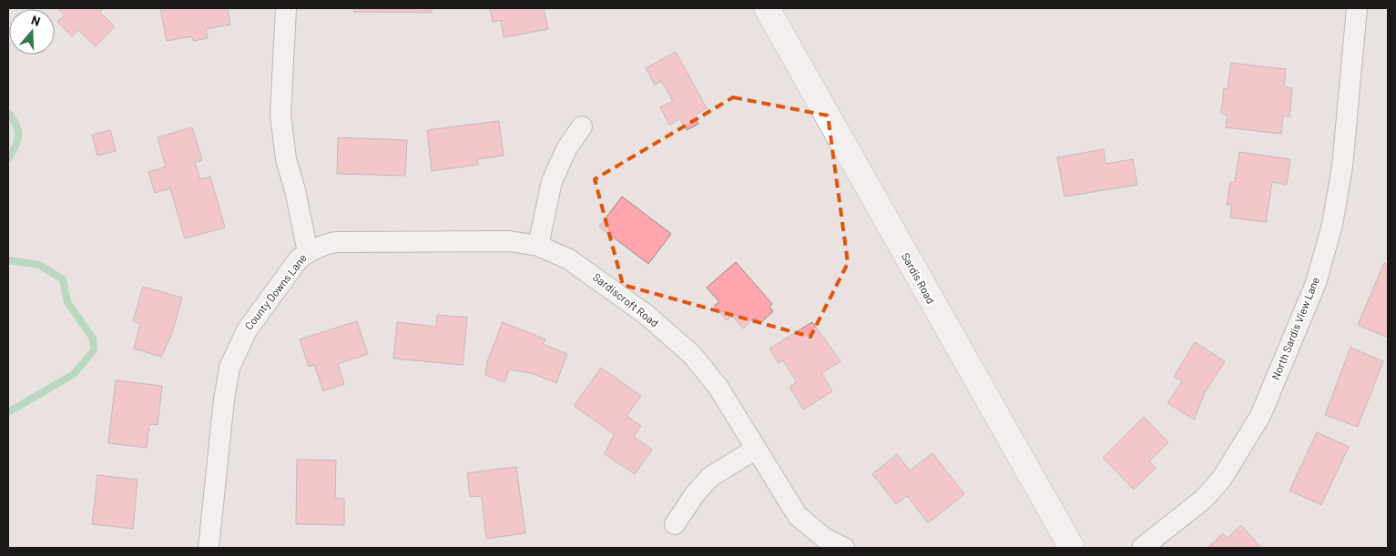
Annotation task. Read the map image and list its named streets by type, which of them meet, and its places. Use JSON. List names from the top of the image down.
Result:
{
  "streets": {
    "main road": ["Sardis Road"],
    "street": ["County Downs Lane", "Sardiscroft Road", "North Sardis View Lane"]
  },
  "crossings": [
    ["County Downs Lane", "Sardiscroft Road"]
  ],
  "north": "top"
}
